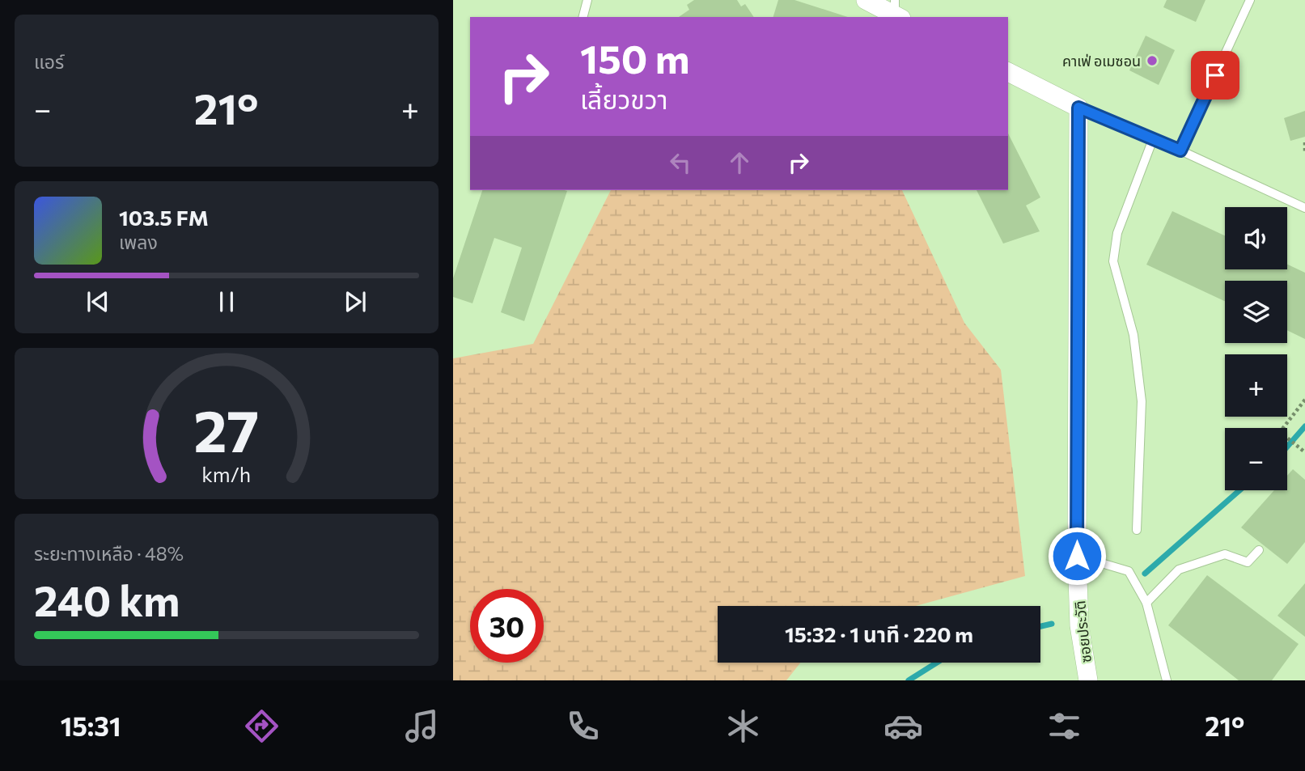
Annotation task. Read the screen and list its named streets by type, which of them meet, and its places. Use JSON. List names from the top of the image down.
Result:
{
  "streets": {
    "street": ["ซอยประวัติ"]
  },
  "places": ["คาเฟ่ อเมซอน"],
  "page": {
    "tile": [
      "แอร์",
      ["ระยะทางเหลือ · 48%", "240 km"]
    ],
    "turn": ["150 m", "เลี้ยวขวา"],
    "heat": ["−", "21°", "+"],
    "song": ["103.5 FM", "เพลง"],
    "map_buttons": ["+", "−"],
    "limit": "30",
    "trip": "15:32 · 1 นาที · 220 m",
    "tabs": ["15:31", "21°"],
    "gauge": ["27", "km/h"]
  }
}
